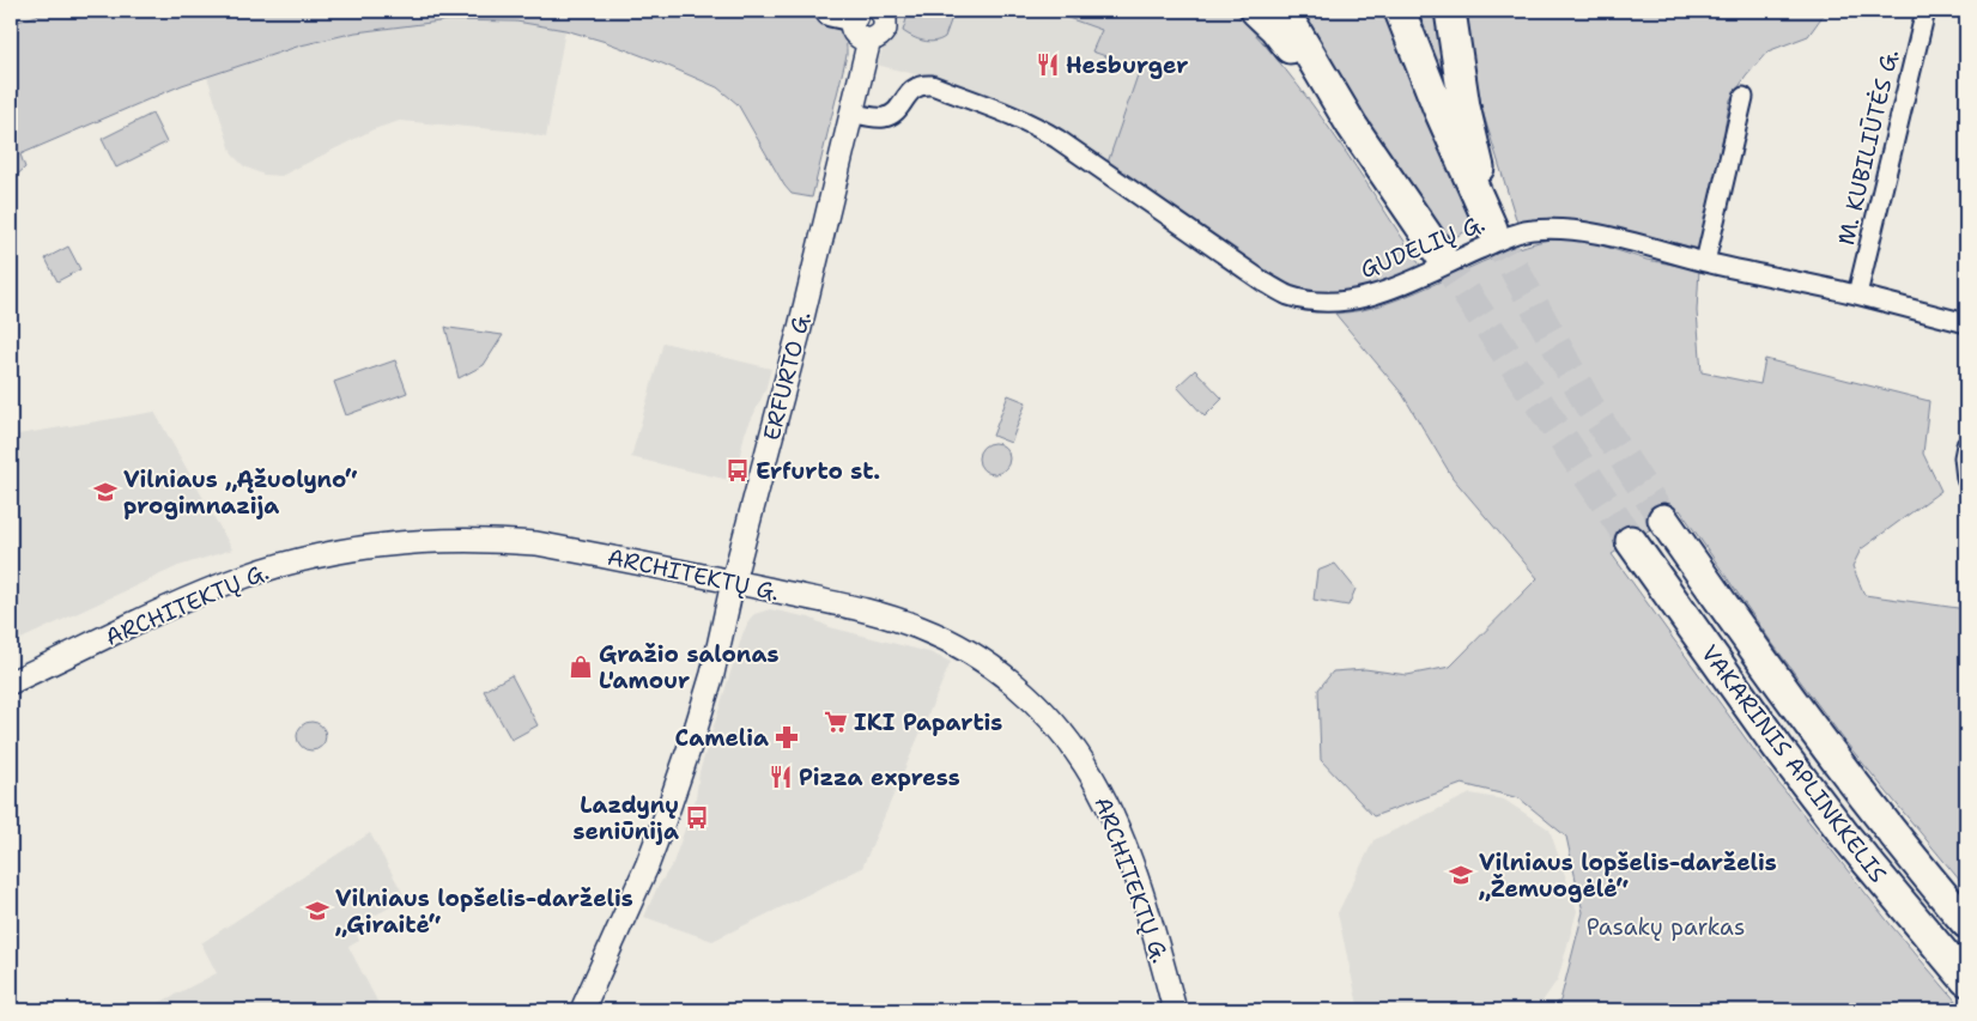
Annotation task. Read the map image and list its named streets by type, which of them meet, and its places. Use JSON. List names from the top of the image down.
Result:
{
  "streets": {
    "highway": ["VAKARINIS APLINKKELIS"],
    "street": [
      "M. KUBILIŪTĖS G.",
      "GUDELIŲ G.",
      "ERFURTO G.",
      "ARCHITEKTŲ G."
    ]
  },
  "crossings": [
    ["M. KUBILIŪTĖS G.", "GUDELIŲ G."],
    ["GUDELIŲ G.", "ERFURTO G."],
    ["ERFURTO G.", "ARCHITEKTŲ G."]
  ],
  "parks": ["Pasakų parkas"],
  "places": {
    "restaurant": ["Hesburger", "Pizza express"],
    "bus stop": ["Erfurto st.", "Lazdynų seniūnija"],
    "school or university": ["Vilniaus „Ąžuolyno“ progimnazija", "Vilniaus lopšelis-darželis „Žemuogėlė“", "Vilniaus lopšelis-darželis „Giraitė“"],
    "shop": ["Gražio salonas L'amour"],
    "supermarket": ["IKI Papartis"],
    "pharmacy": ["Camelia"]
  }
}
